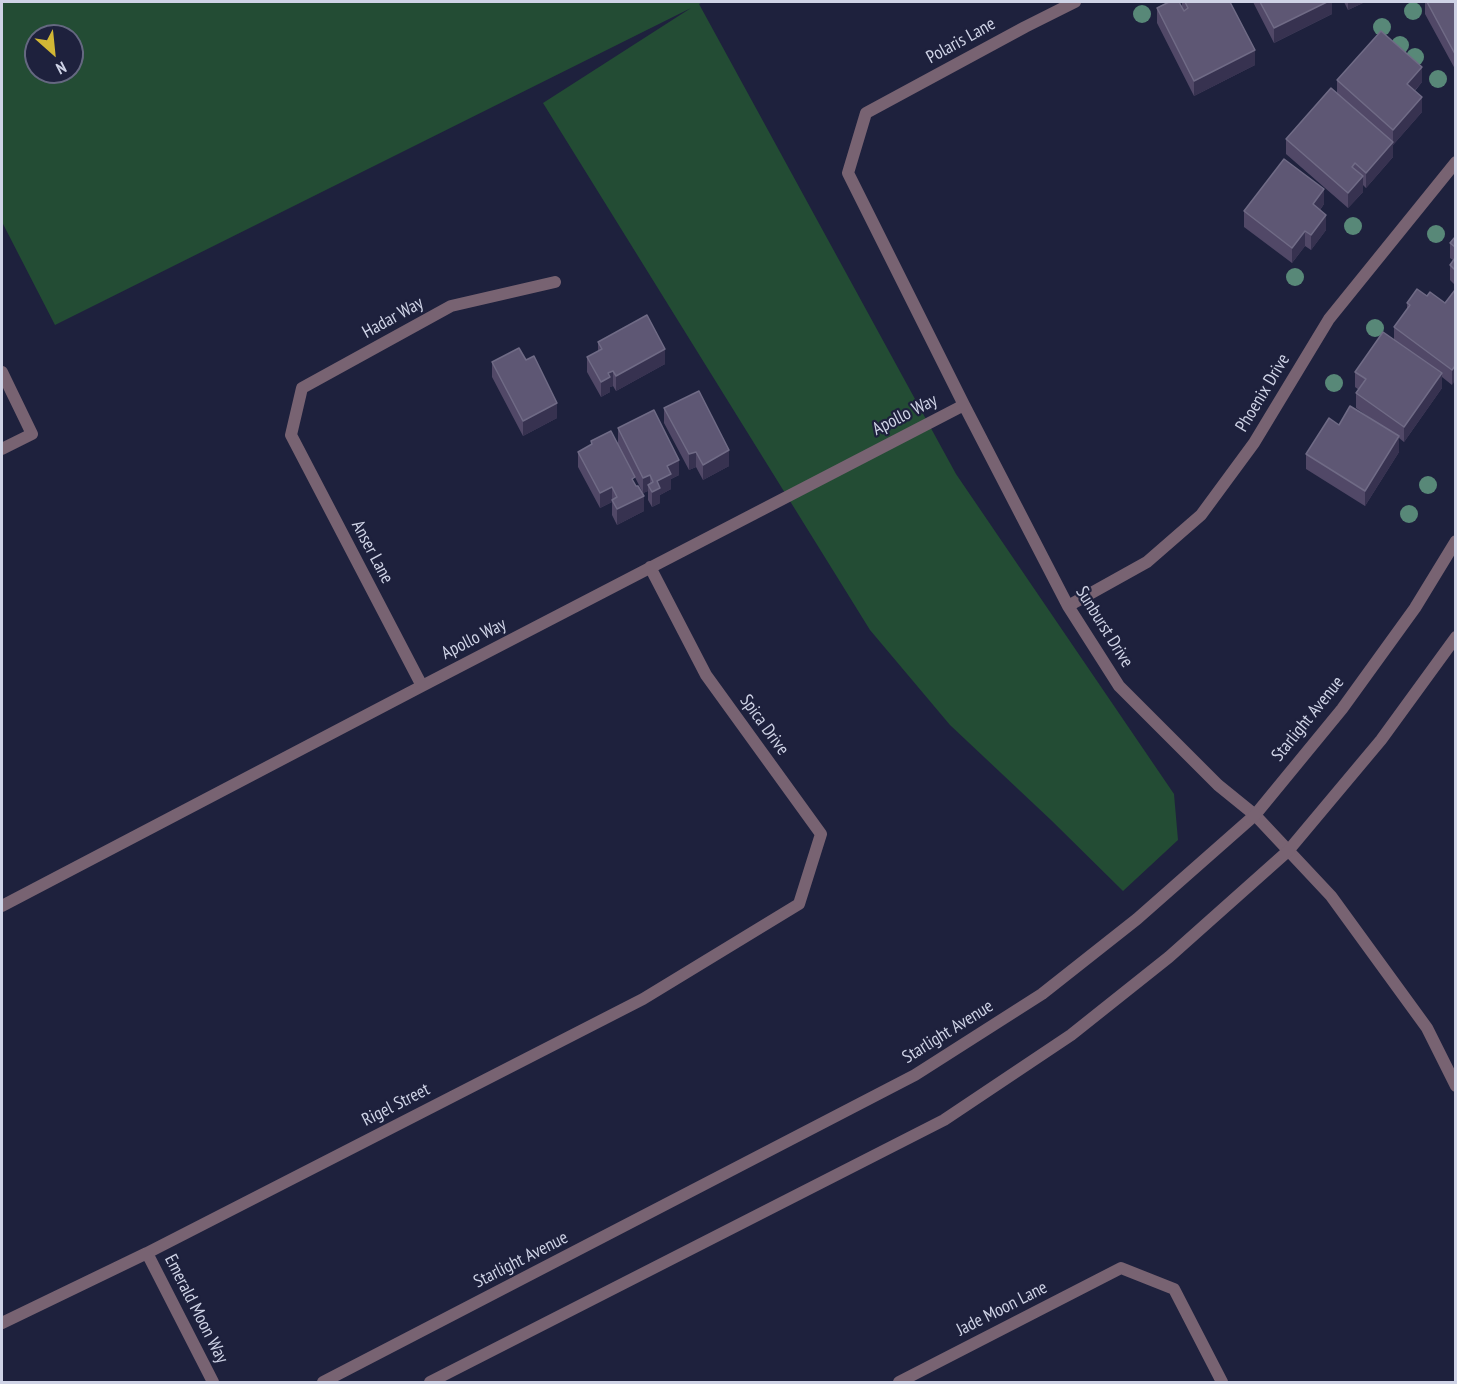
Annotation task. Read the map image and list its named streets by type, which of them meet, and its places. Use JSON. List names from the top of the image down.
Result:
{
  "streets": {
    "street": [
      "Polaris Lane",
      "Hadar Way",
      "Phoenix Drive",
      "Apollo Way",
      "Anser Lane",
      "Sunburst Drive",
      "Starlight Avenue",
      "Spica Drive",
      "Rigel Street",
      "Emerald Moon Way",
      "Jade Moon Lane"
    ]
  },
  "crossings": [
    ["Polaris Lane", "Sunburst Drive"],
    ["Hadar Way", "Anser Lane"],
    ["Phoenix Drive", "Sunburst Drive"],
    ["Apollo Way", "Anser Lane"],
    ["Apollo Way", "Sunburst Drive"],
    ["Apollo Way", "Spica Drive"],
    ["Sunburst Drive", "Starlight Avenue"],
    ["Spica Drive", "Rigel Street"],
    ["Rigel Street", "Emerald Moon Way"]
  ],
  "north": "bottom right"
}
